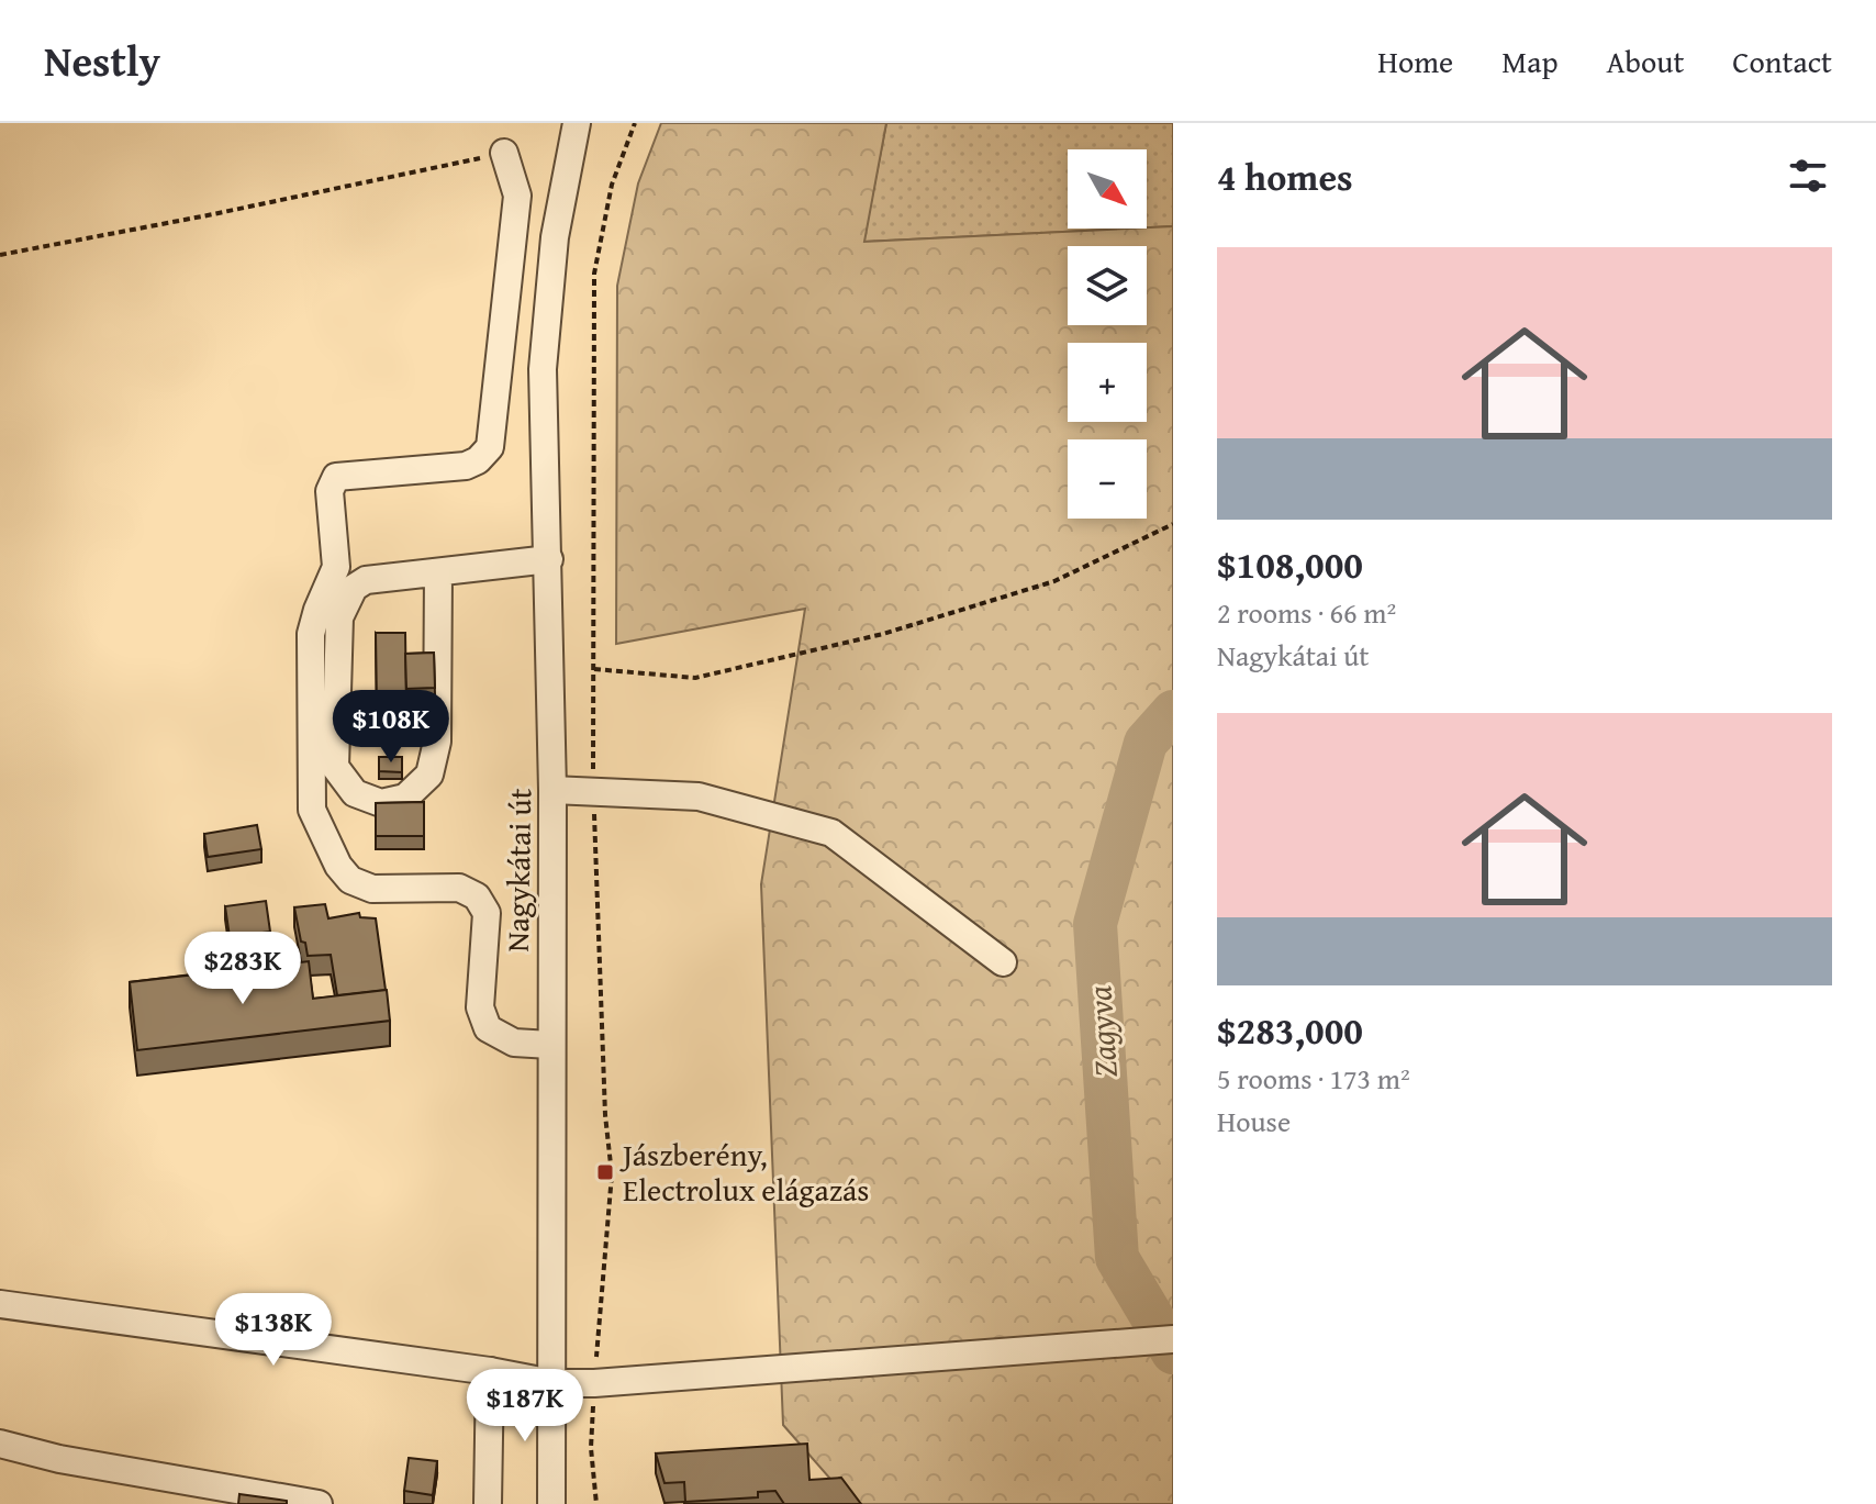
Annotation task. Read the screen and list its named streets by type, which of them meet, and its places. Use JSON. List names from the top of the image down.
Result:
{
  "streets": {
    "street": ["Nagykátai út"]
  },
  "water": ["Zagyva"],
  "places": {
    "transit": ["Jászberény, Electrolux elágazás"]
  },
  "north": "bottom right",
  "page": {
    "header": "Nestly",
    "nav": [
      "Home",
      "Map",
      "About",
      "Contact"
    ],
    "heading": "4 homes",
    "map_buttons": ["+", "−"],
    "list": [
      {
        "name": "$108,000",
        "note": "2 rooms · 66 m² · Nagykátai út"
      },
      {
        "name": "$283,000",
        "note": "5 rooms · 173 m² · House"
      }
    ],
    "price": [
      "$108K",
      "$283K",
      "$138K",
      "$187K"
    ]
  }
}
